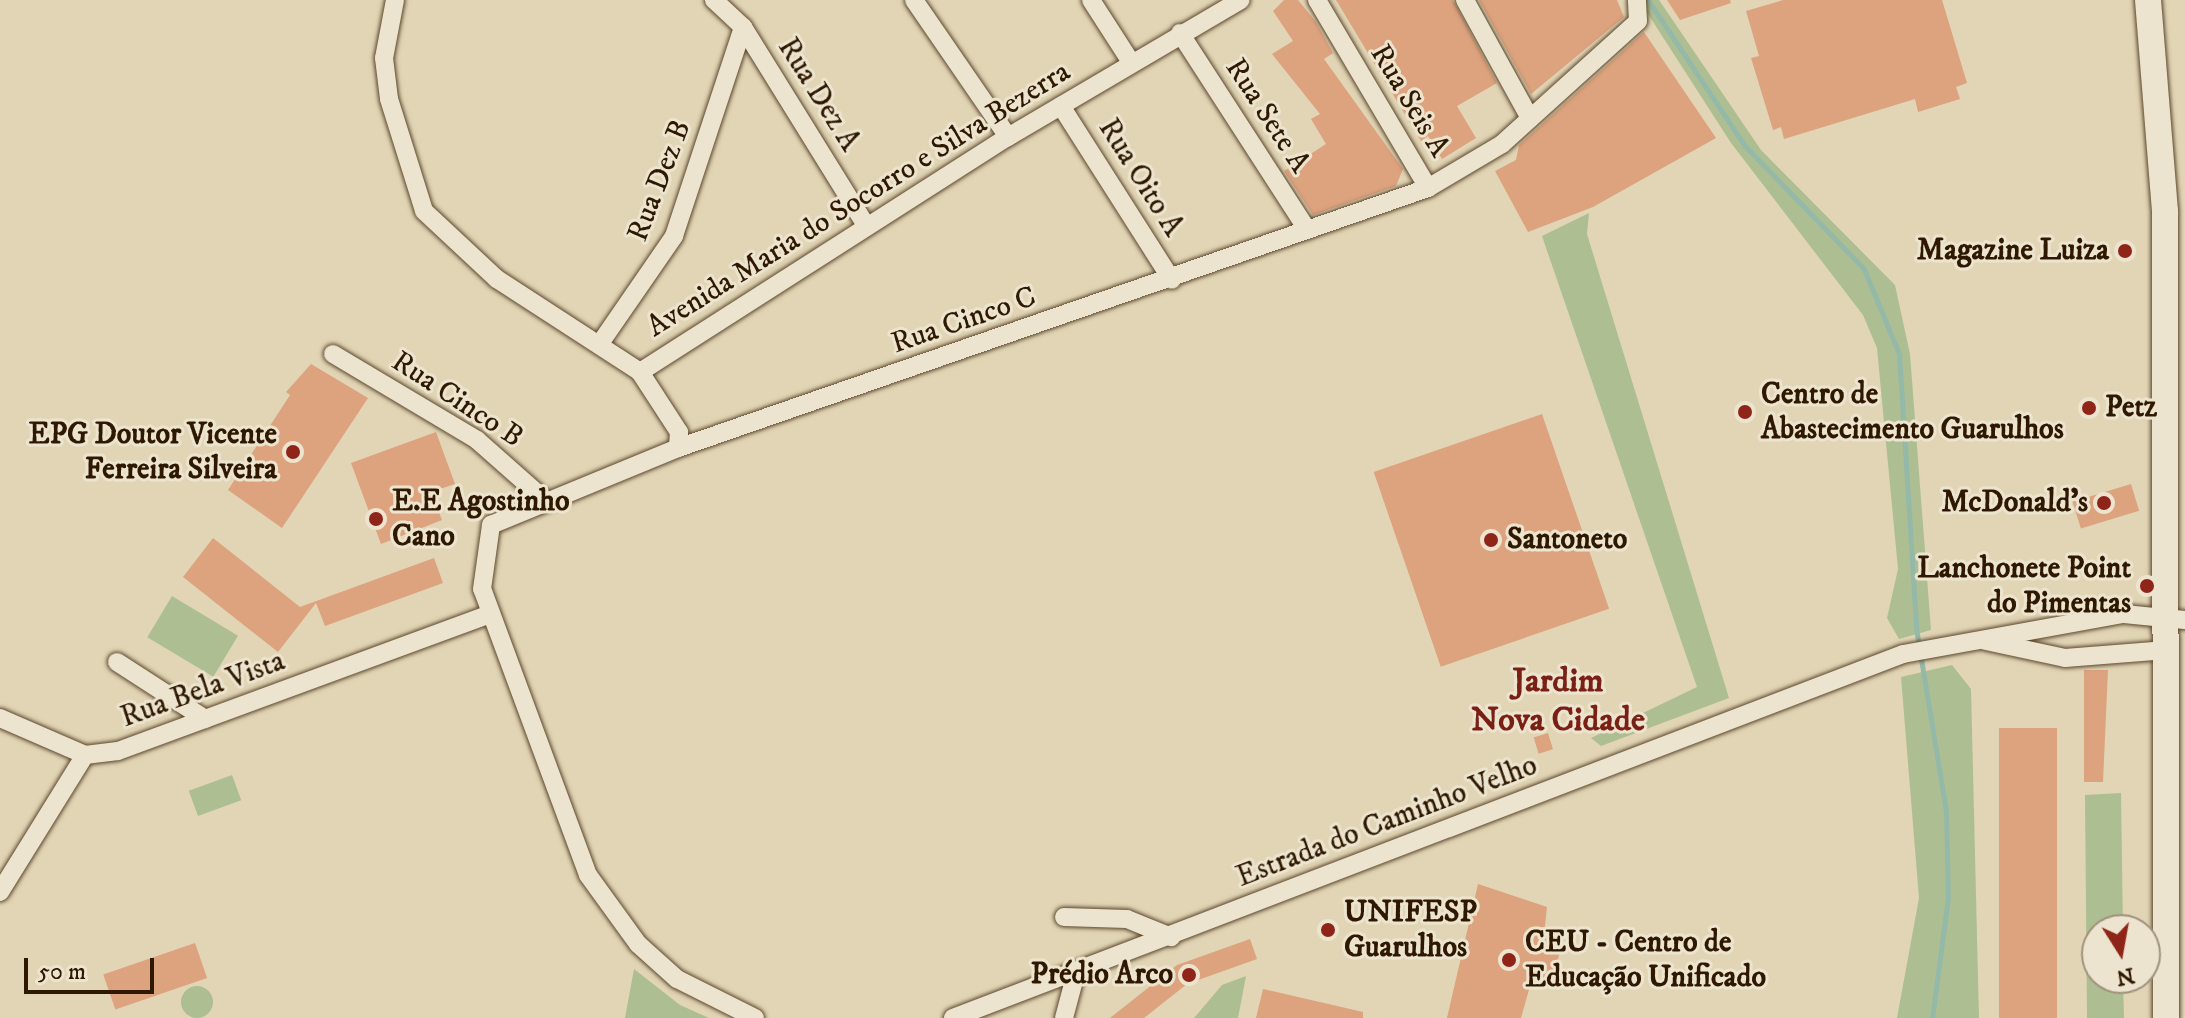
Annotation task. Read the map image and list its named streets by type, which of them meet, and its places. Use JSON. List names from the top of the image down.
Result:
{
  "streets": {
    "street": [
      "Rua Dez A",
      "Rua Seis A",
      "Rua Sete A",
      "Rua Oito A",
      "Rua Dez B",
      "Avenida Maria do Socorro e Silva Bezerra",
      "Rua Cinco C",
      "Rua Cinco B",
      "Rua Bela Vista",
      "Estrada do Caminho Velho"
    ]
  },
  "crossings": [
    ["Rua Dez A", "Rua Dez B"],
    ["Rua Dez A", "Avenida Maria do Socorro e Silva Bezerra"],
    ["Rua Seis A", "Rua Cinco C"],
    ["Rua Sete A", "Avenida Maria do Socorro e Silva Bezerra"],
    ["Rua Sete A", "Rua Cinco C"],
    ["Rua Oito A", "Avenida Maria do Socorro e Silva Bezerra"],
    ["Rua Oito A", "Rua Cinco C"],
    ["Rua Dez B", "Avenida Maria do Socorro e Silva Bezerra"],
    ["Rua Cinco C", "Rua Cinco B"],
    ["Rua Cinco C", "Rua Bela Vista"]
  ],
  "districts": ["Jardim Nova Cidade"],
  "places": [
    "Magazine Luiza",
    "Petz",
    "Centro de Abastecimento Guarulhos",
    "EPG Doutor Vicente Ferreira Silveira",
    "McDonald's",
    "E.E Agostinho Cano",
    "Santoneto",
    "Lanchonete Point do Pimentas",
    "UNIFESP Guarulhos",
    "CEU - Centro de Educação Unificado",
    "Prédio Arco"
  ],
  "scale_bar": "50 m",
  "north": "bottom"
}
